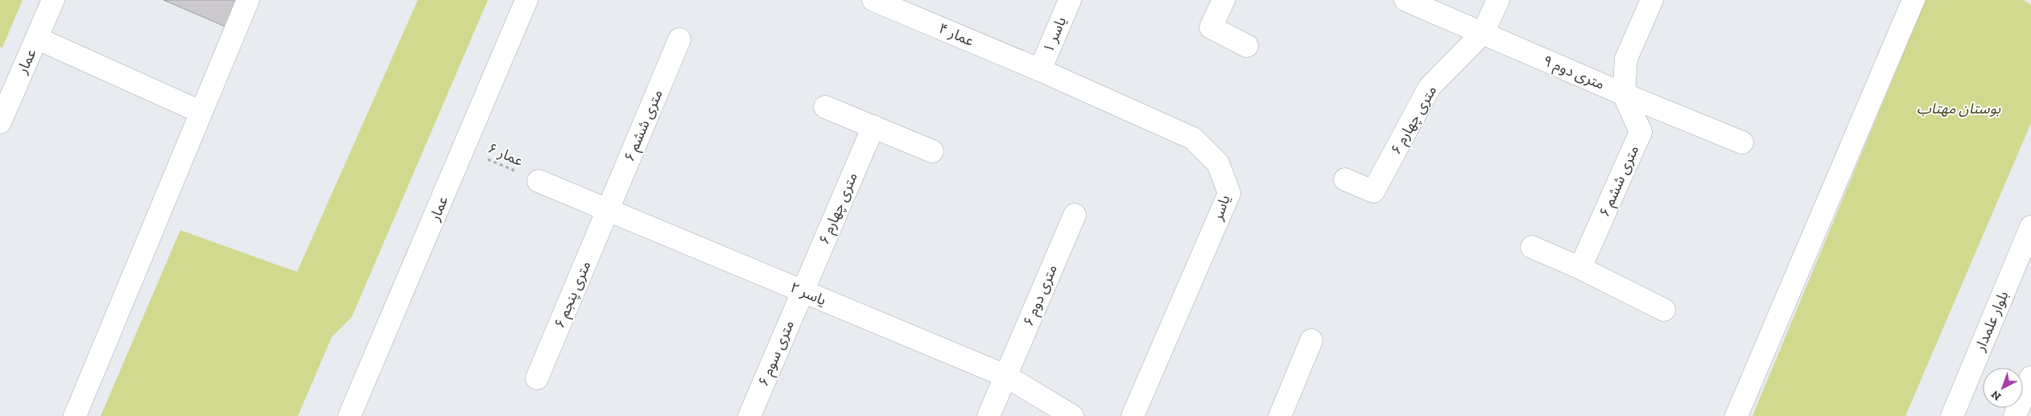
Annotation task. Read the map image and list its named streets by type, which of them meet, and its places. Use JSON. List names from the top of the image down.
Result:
{
  "streets": {
    "street": [
      "عمار ۴",
      "یاسر ۱",
      "عمار",
      "۹ متری دوم",
      "۶ متری چهارم",
      "۶ متری ششم",
      "یاسر",
      "یاسر ۲",
      "۶ متری پنجم",
      "۶ متری دوم",
      "بلوار علمدار",
      "۶ متری سوم"
    ],
    "path": ["عمار ۶"]
  },
  "crossings": [
    ["عمار ۴", "یاسر ۱"],
    ["عمار ۴", "یاسر"],
    ["یاسر ۱", "یاسر"],
    ["عمار", "عمار ۶"],
    ["۹ متری دوم", "۶ متری چهارم"],
    ["۹ متری دوم", "۶ متری ششم"],
    ["۶ متری چهارم", "یاسر ۲"],
    ["۶ متری چهارم", "۶ متری سوم"],
    ["۶ متری ششم", "یاسر ۲"],
    ["۶ متری ششم", "۶ متری پنجم"],
    ["عمار ۶", "یاسر ۲"],
    ["یاسر ۲", "۶ متری پنجم"],
    ["یاسر ۲", "۶ متری دوم"],
    ["یاسر ۲", "۶ متری سوم"]
  ],
  "parks": ["بوستان مهتاب"],
  "north": "bottom left"
}
